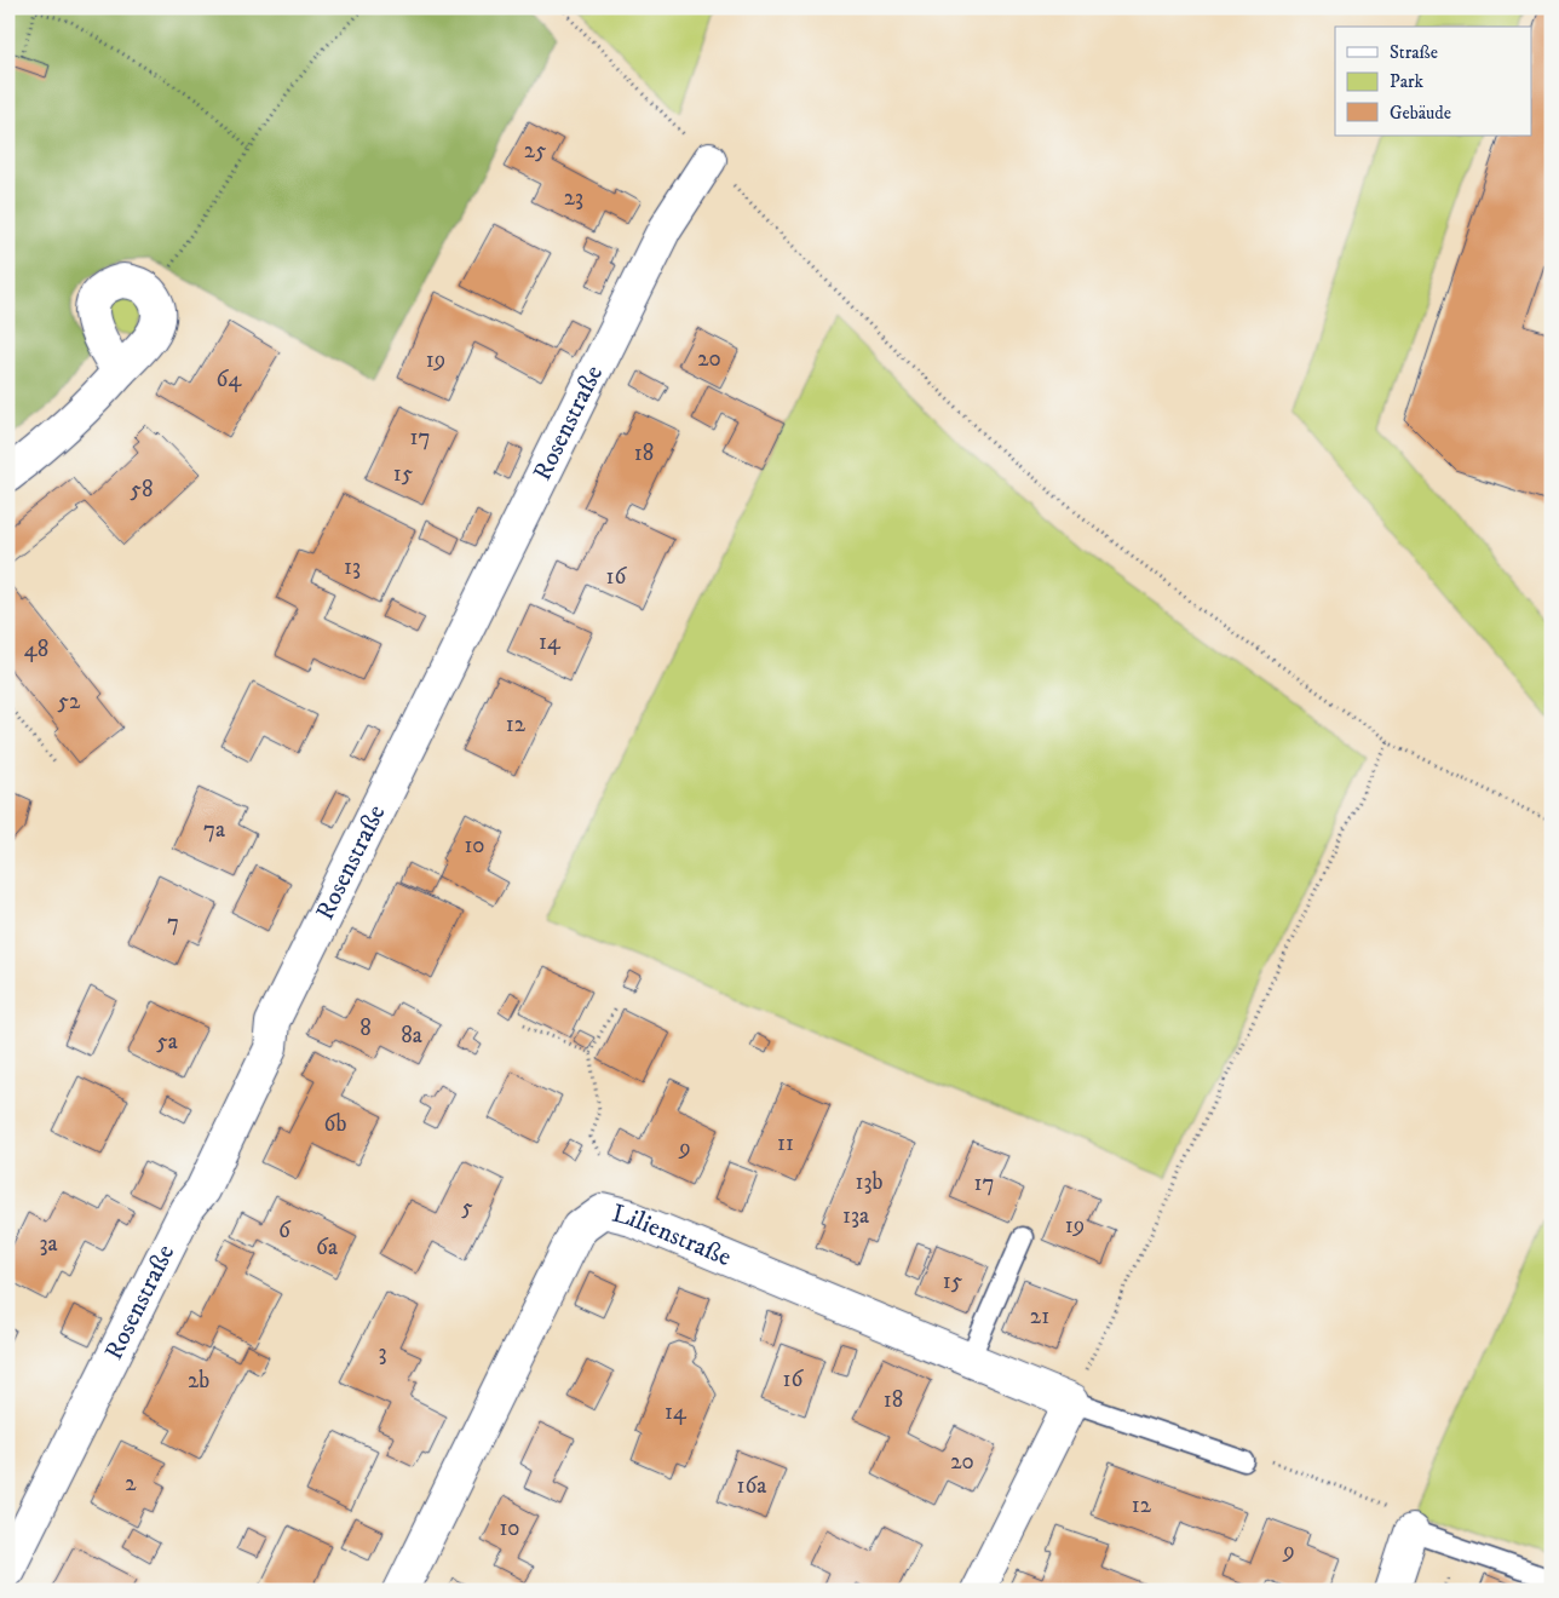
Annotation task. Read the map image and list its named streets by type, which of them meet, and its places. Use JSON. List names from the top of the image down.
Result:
{
  "streets": {
    "street": ["Rosenstraße", "Lilienstraße"]
  },
  "house_numbers": [
    "25",
    "23",
    "20",
    "19",
    "64",
    "17",
    "18",
    "15",
    "58",
    "13",
    "16",
    "14",
    "48",
    "52",
    "12",
    "7a",
    "10",
    "7",
    "8",
    "8a",
    "5a",
    "6b",
    "11",
    "9",
    "13b",
    "17",
    "5",
    "13a",
    "19",
    "6",
    "3a",
    "6a",
    "15",
    "21",
    "3",
    "16",
    "2b",
    "18",
    "14",
    "20",
    "2",
    "16a",
    "12",
    "10",
    "9"
  ],
  "legend": ["Straße", "Park", "Gebäude"]
}
